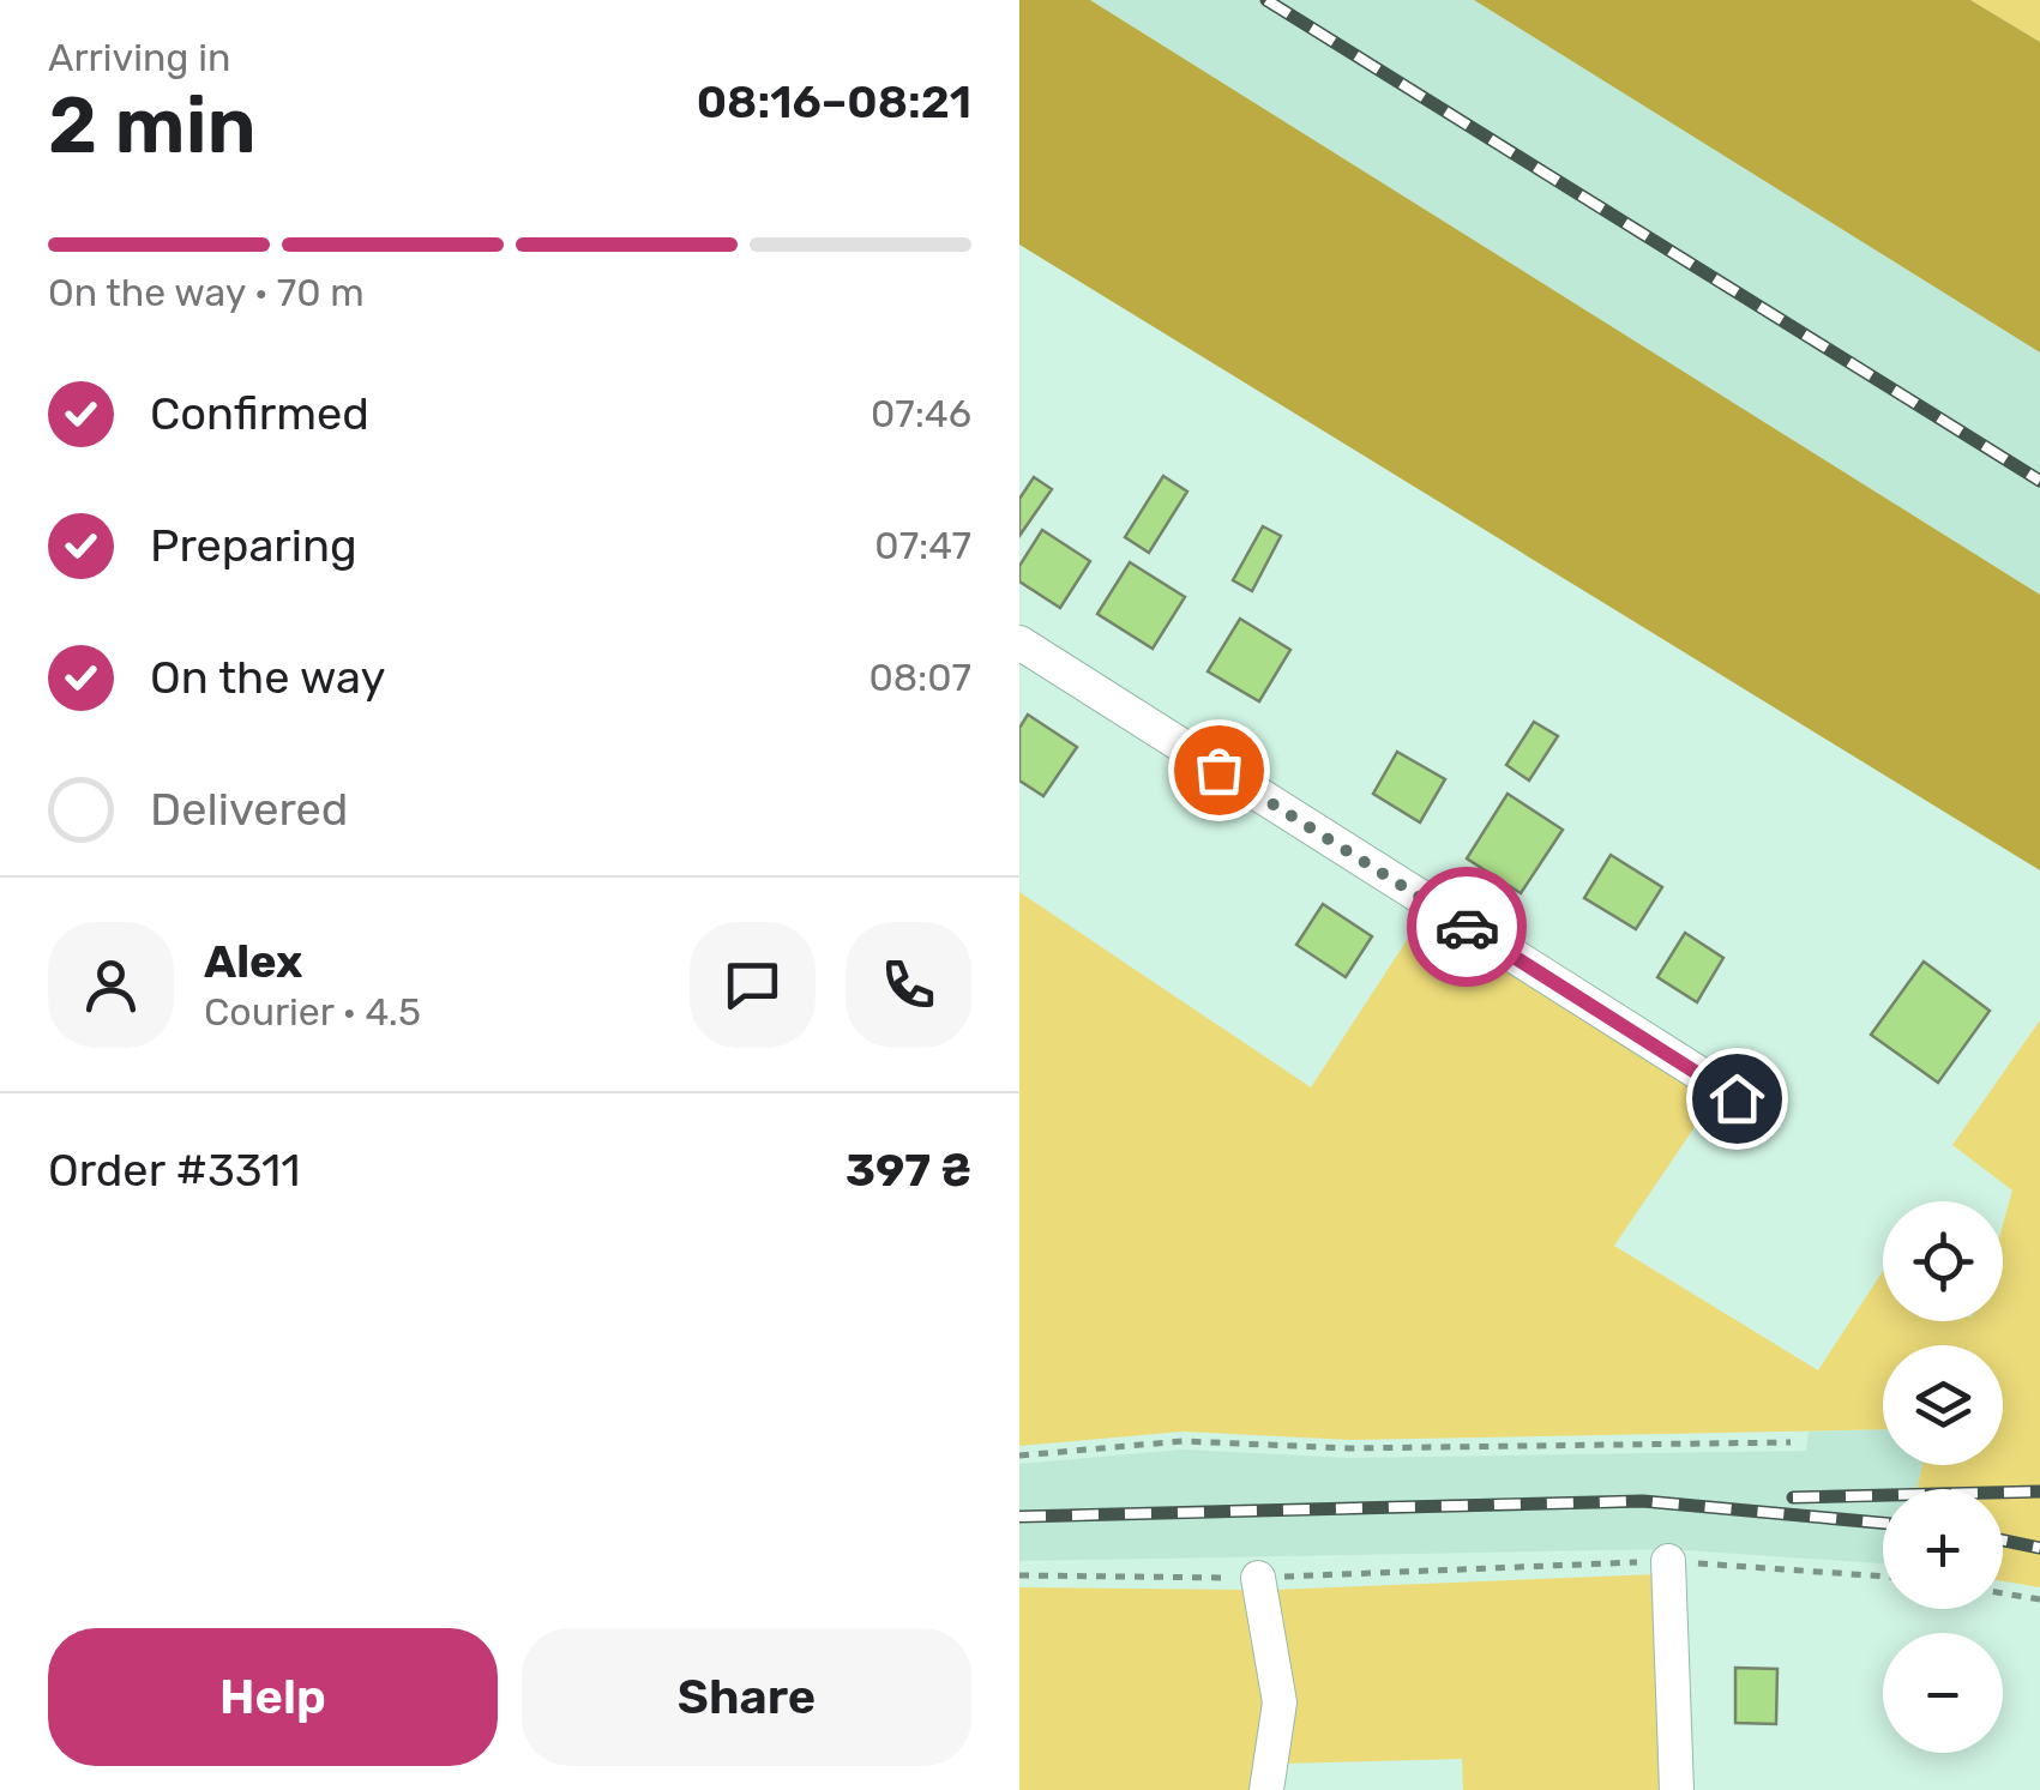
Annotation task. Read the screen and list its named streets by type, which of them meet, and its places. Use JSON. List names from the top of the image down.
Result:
{
  "page": {
    "heading": ["2 min", "Arriving in", "08:16–08:21"],
    "panel": [
      "Alex",
      "Courier · 4.5",
      "Order #3311",
      "397 ₴"
    ],
    "bar": "On the way · 70 m",
    "list": [
      ["Confirmed", "07:46"],
      ["Preparing", "07:47"],
      ["On the way", "08:07"],
      "Delivered"
    ],
    "map_buttons": ["+", "−"],
    "buttons": ["Help", "Share"]
  }
}
